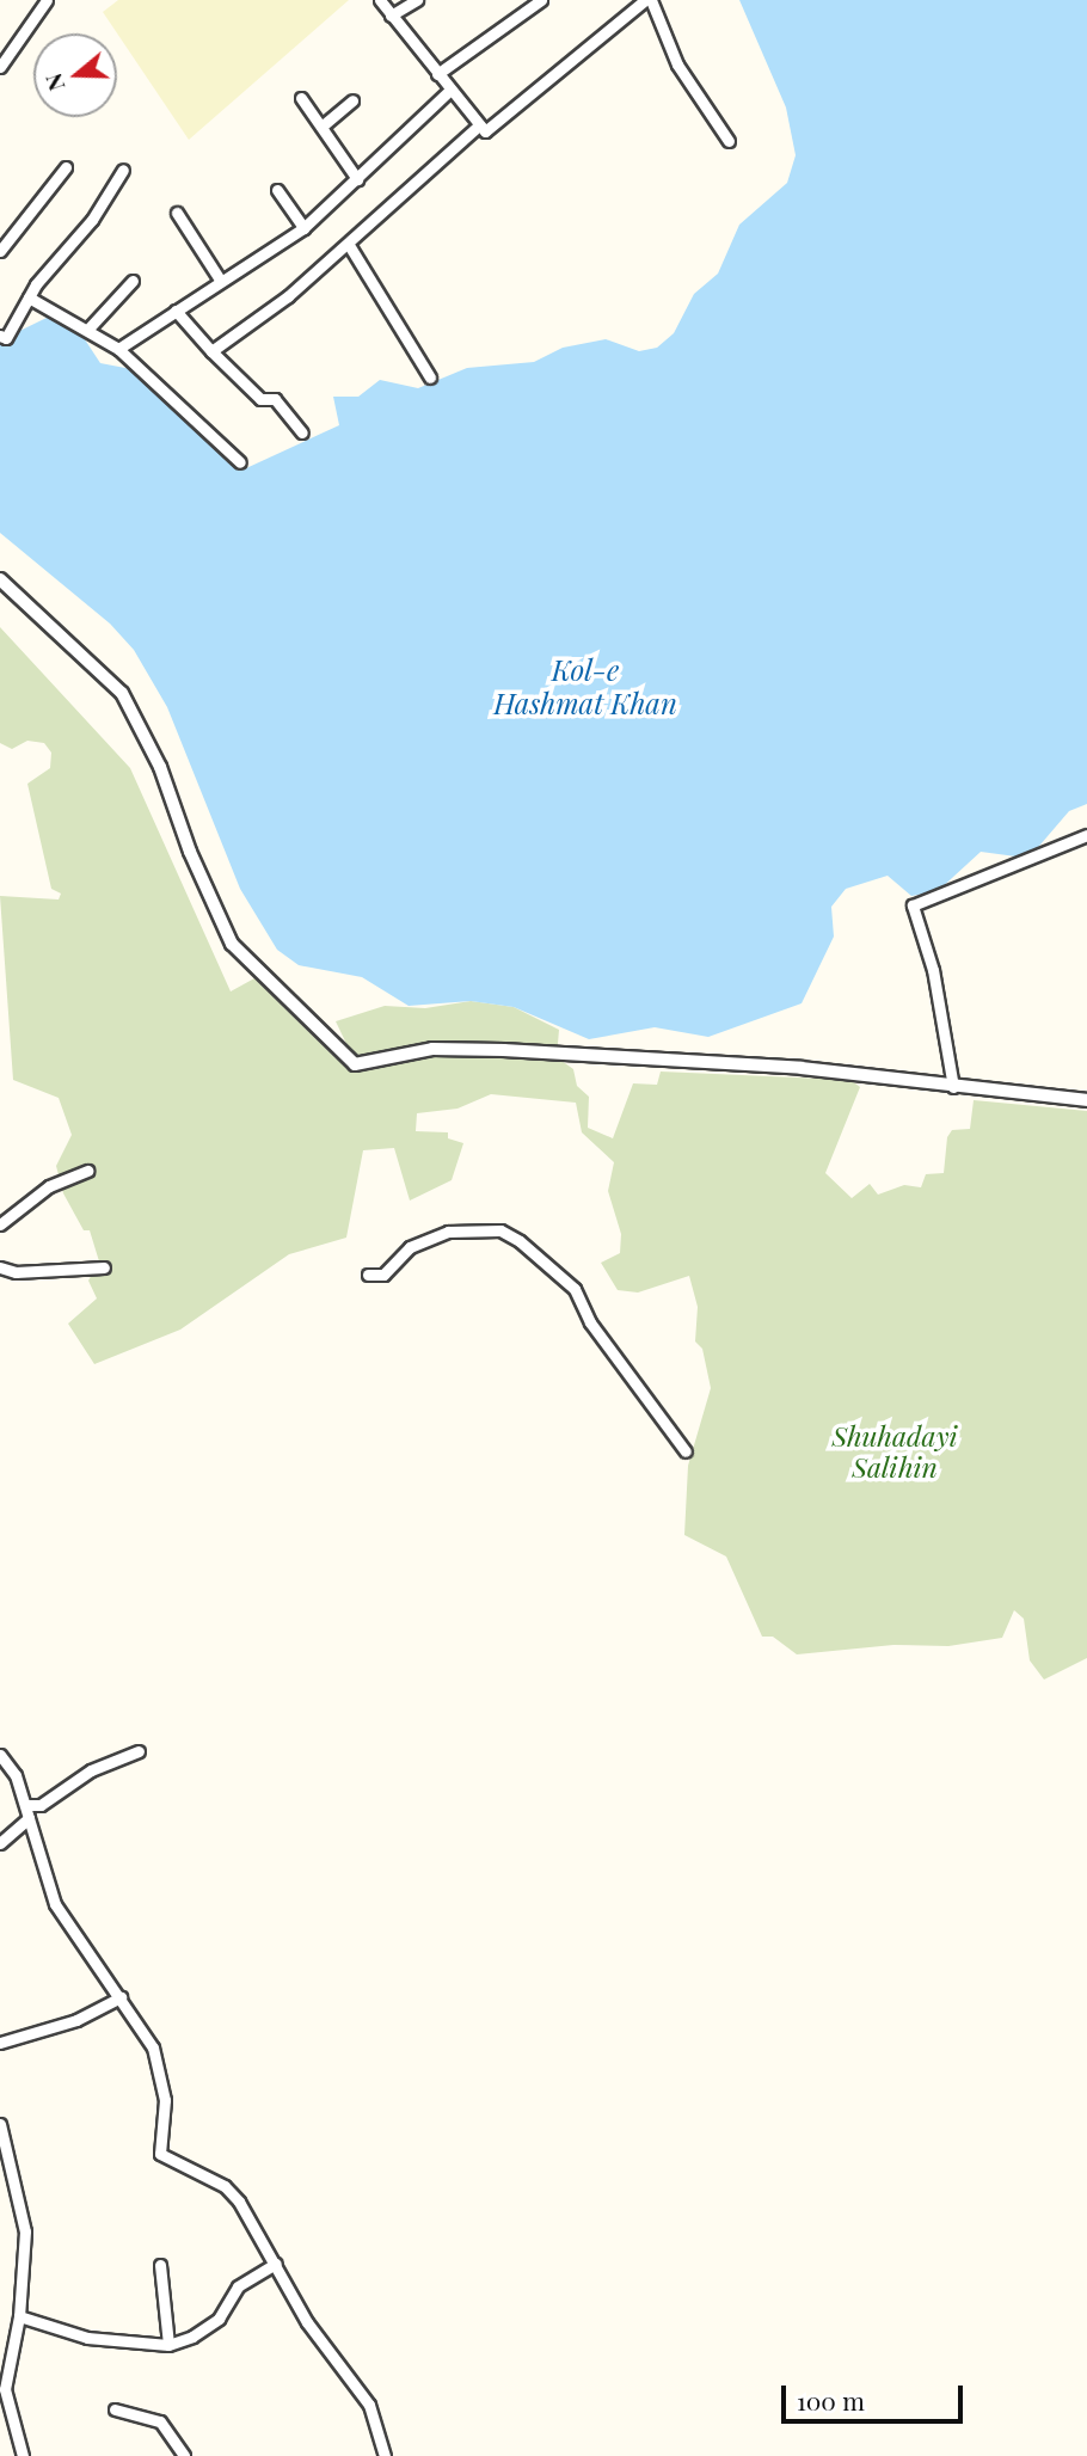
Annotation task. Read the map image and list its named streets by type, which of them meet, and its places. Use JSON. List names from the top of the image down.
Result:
{
  "water": ["Kol-e Hashmat Khan"],
  "parks": ["Shuhadayi Salihin"],
  "scale_bar": "100 m",
  "north": "left"
}
